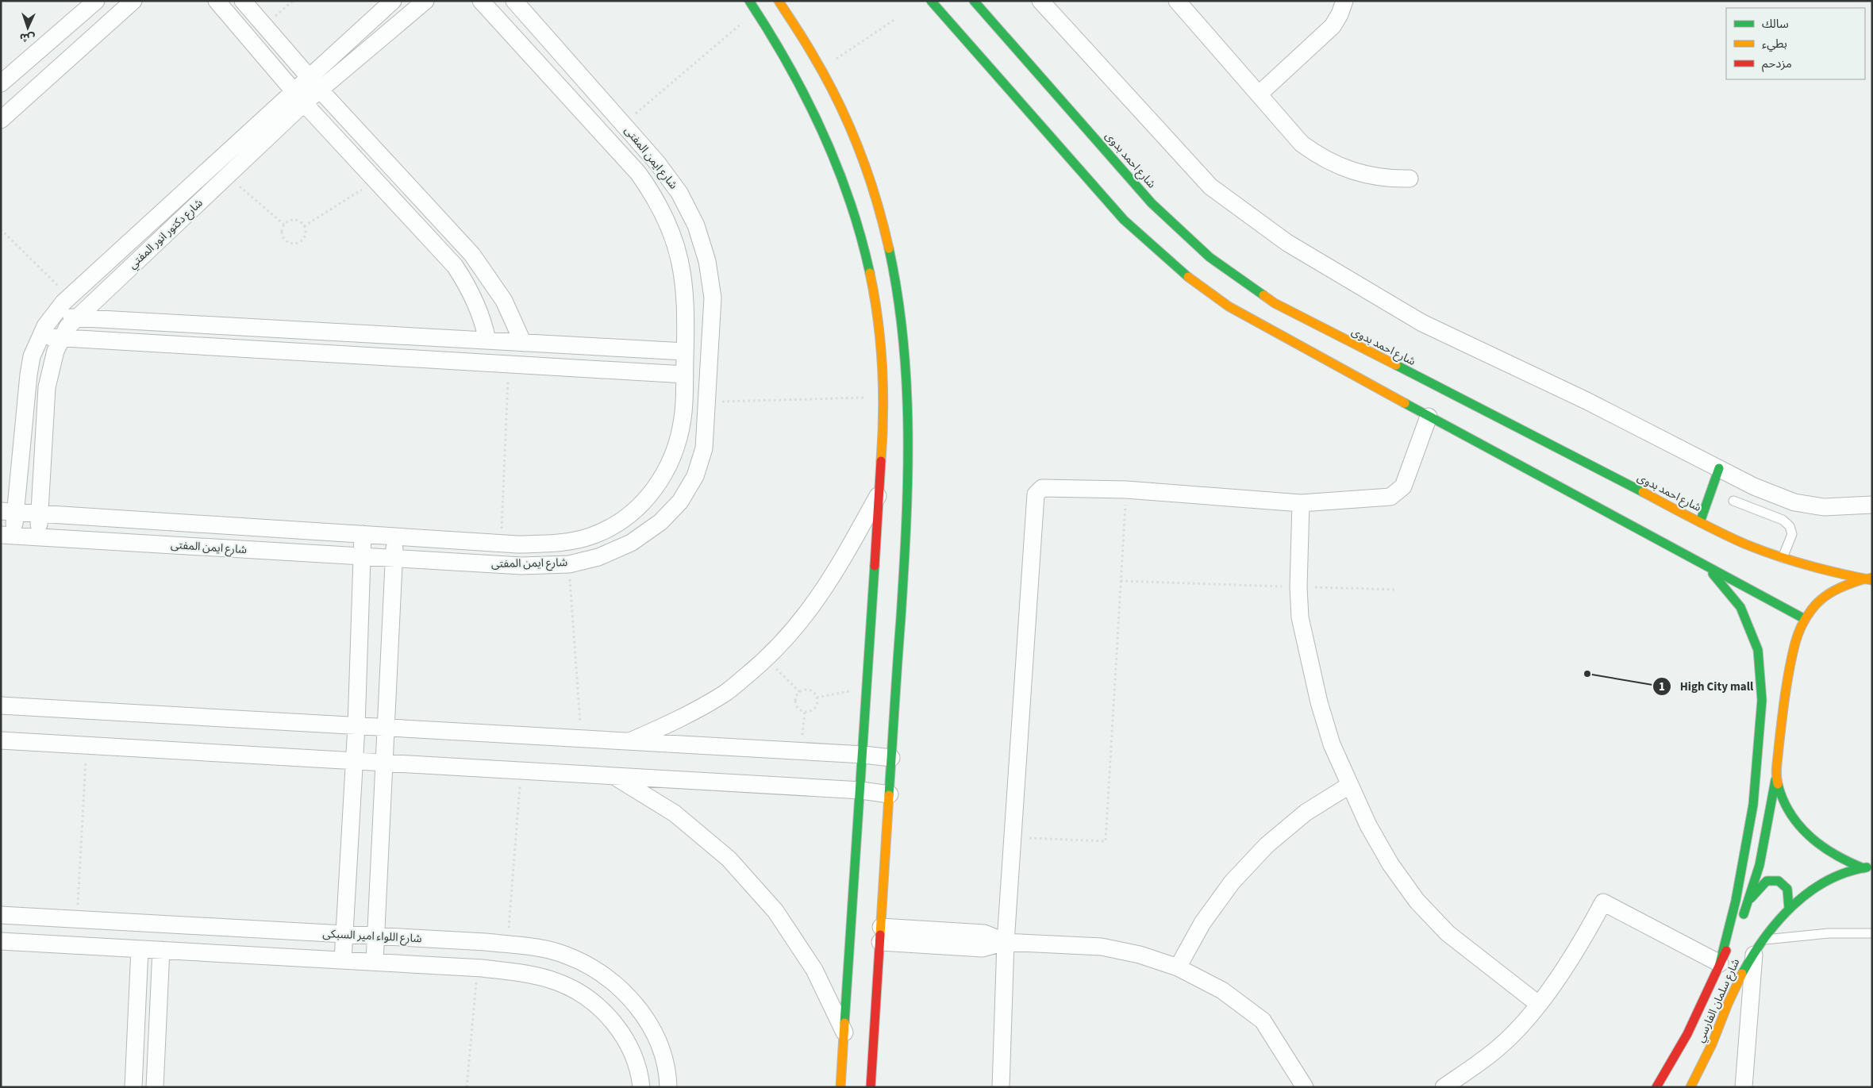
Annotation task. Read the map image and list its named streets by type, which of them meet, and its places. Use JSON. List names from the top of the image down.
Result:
{
  "streets": {
    "street": [
      "شارع ايمن المفتى",
      "شارع احمد بدوى",
      "شارع دكتور انور المفتي",
      "شارع اللواء امير السبكى",
      "شارع سلمان الفارسي"
    ]
  },
  "crossings": [
    ["شارع ايمن المفتى", "شارع دكتور انور المفتي"]
  ],
  "places": ["High City mall"],
  "legend": ["سالك", "بطيء", "مزدحم"],
  "north": "bottom"
}
